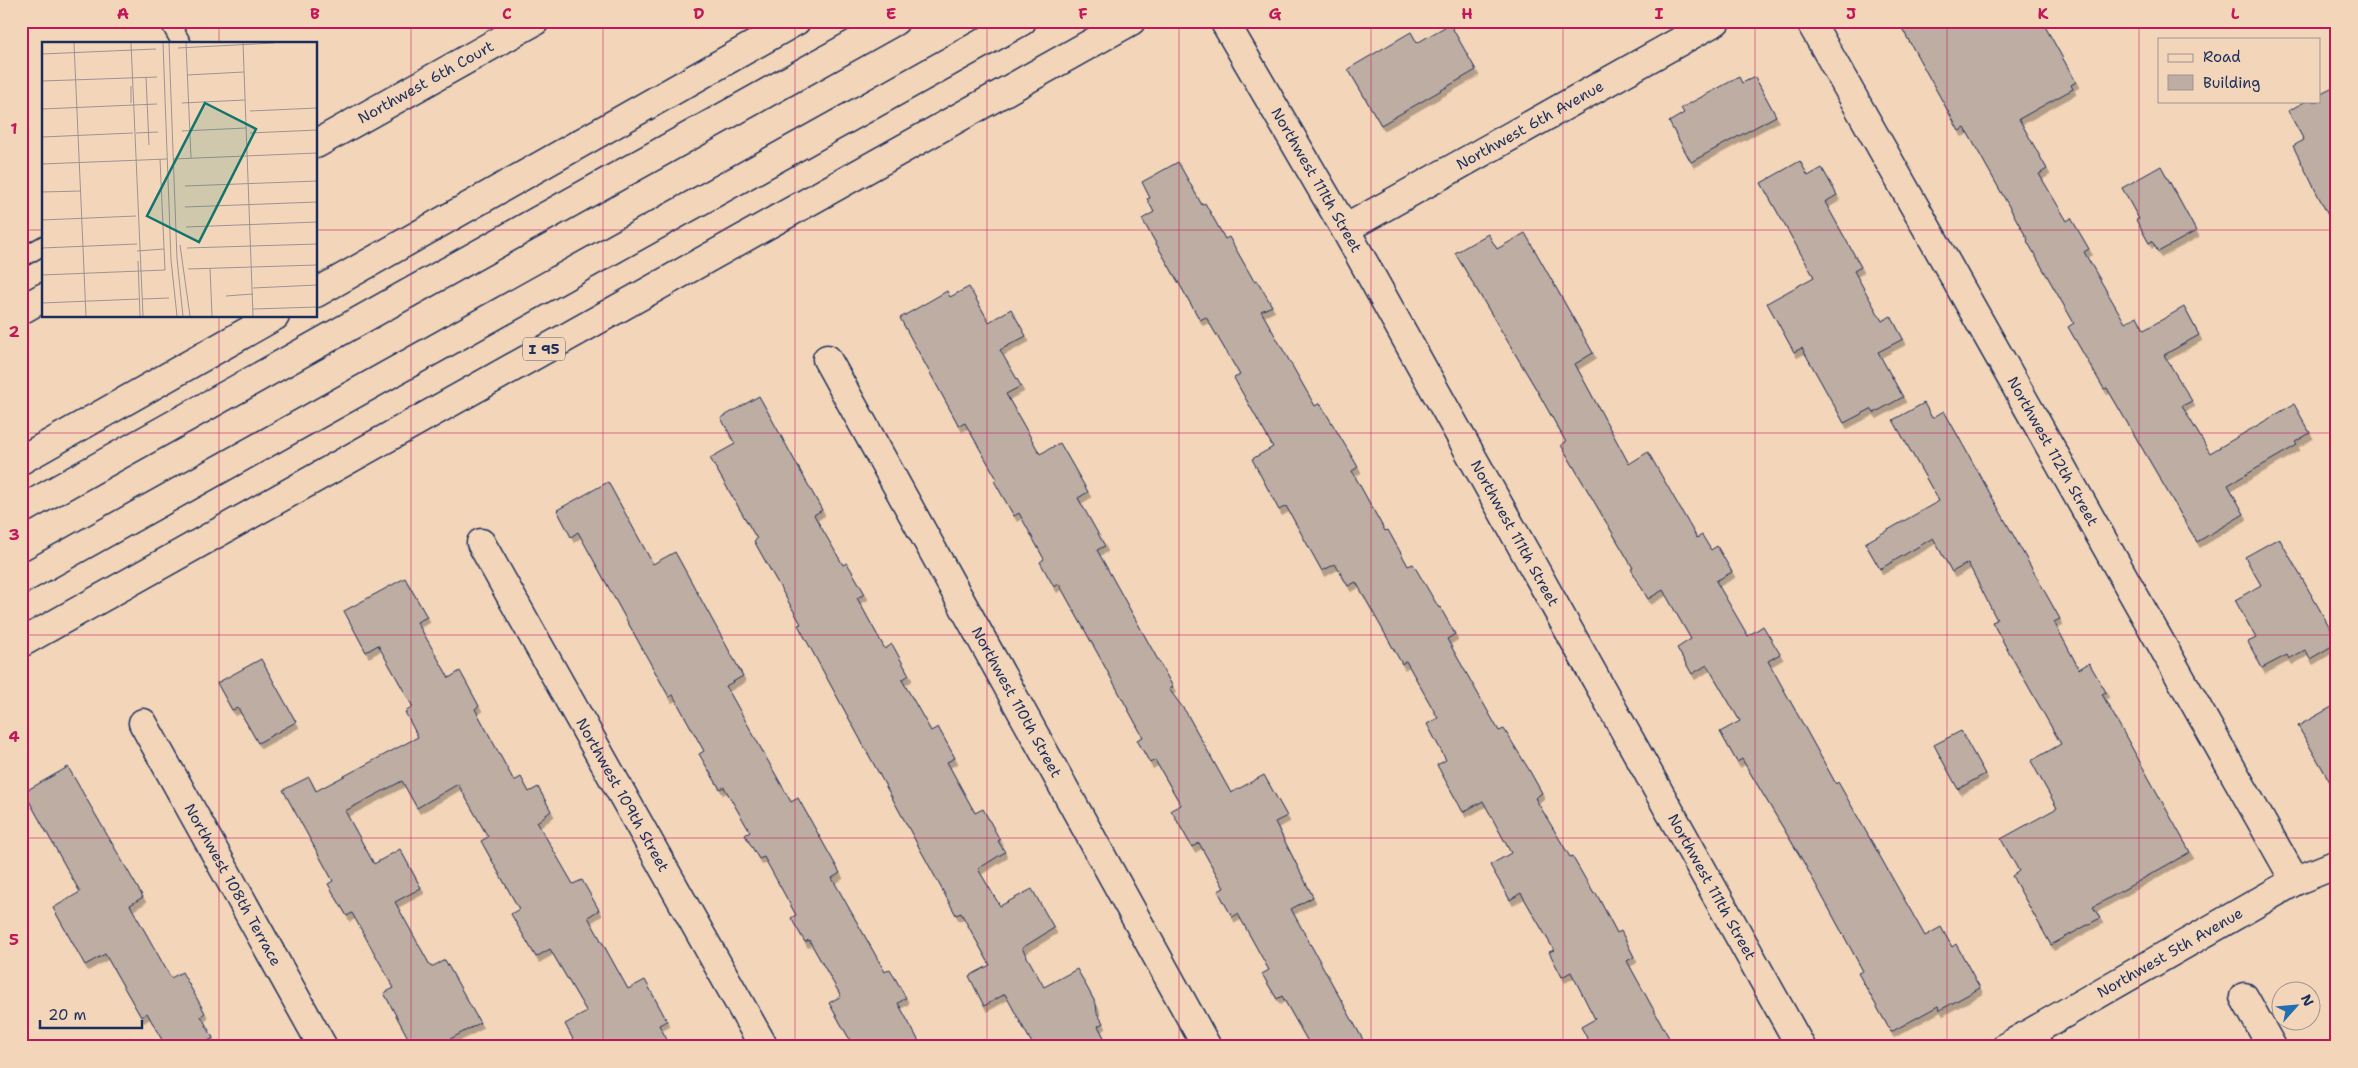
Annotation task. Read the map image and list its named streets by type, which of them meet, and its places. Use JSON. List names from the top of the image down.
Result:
{
  "streets": {
    "main road": [
      "Northwest 6th Court",
      "Northwest 6th Avenue",
      "Northwest 111th Street",
      "I 95",
      "Northwest 112th Street",
      "Northwest 110th Street",
      "Northwest 109th Street",
      "Northwest 108th Terrace",
      "Northwest 5th Avenue"
    ]
  },
  "crossings": [
    ["Northwest 6th Avenue", "Northwest 111th Street"],
    ["Northwest 112th Street", "Northwest 5th Avenue"]
  ],
  "legend": ["Road", "Building"],
  "scale_bar": "20 m",
  "north": "top right",
  "grid": {
    "columns": [
      "A",
      "B",
      "C",
      "D",
      "E",
      "F",
      "G",
      "H",
      "I",
      "J",
      "K",
      "L"
    ],
    "rows": [
      "1",
      "2",
      "3",
      "4",
      "5"
    ]
  }
}
